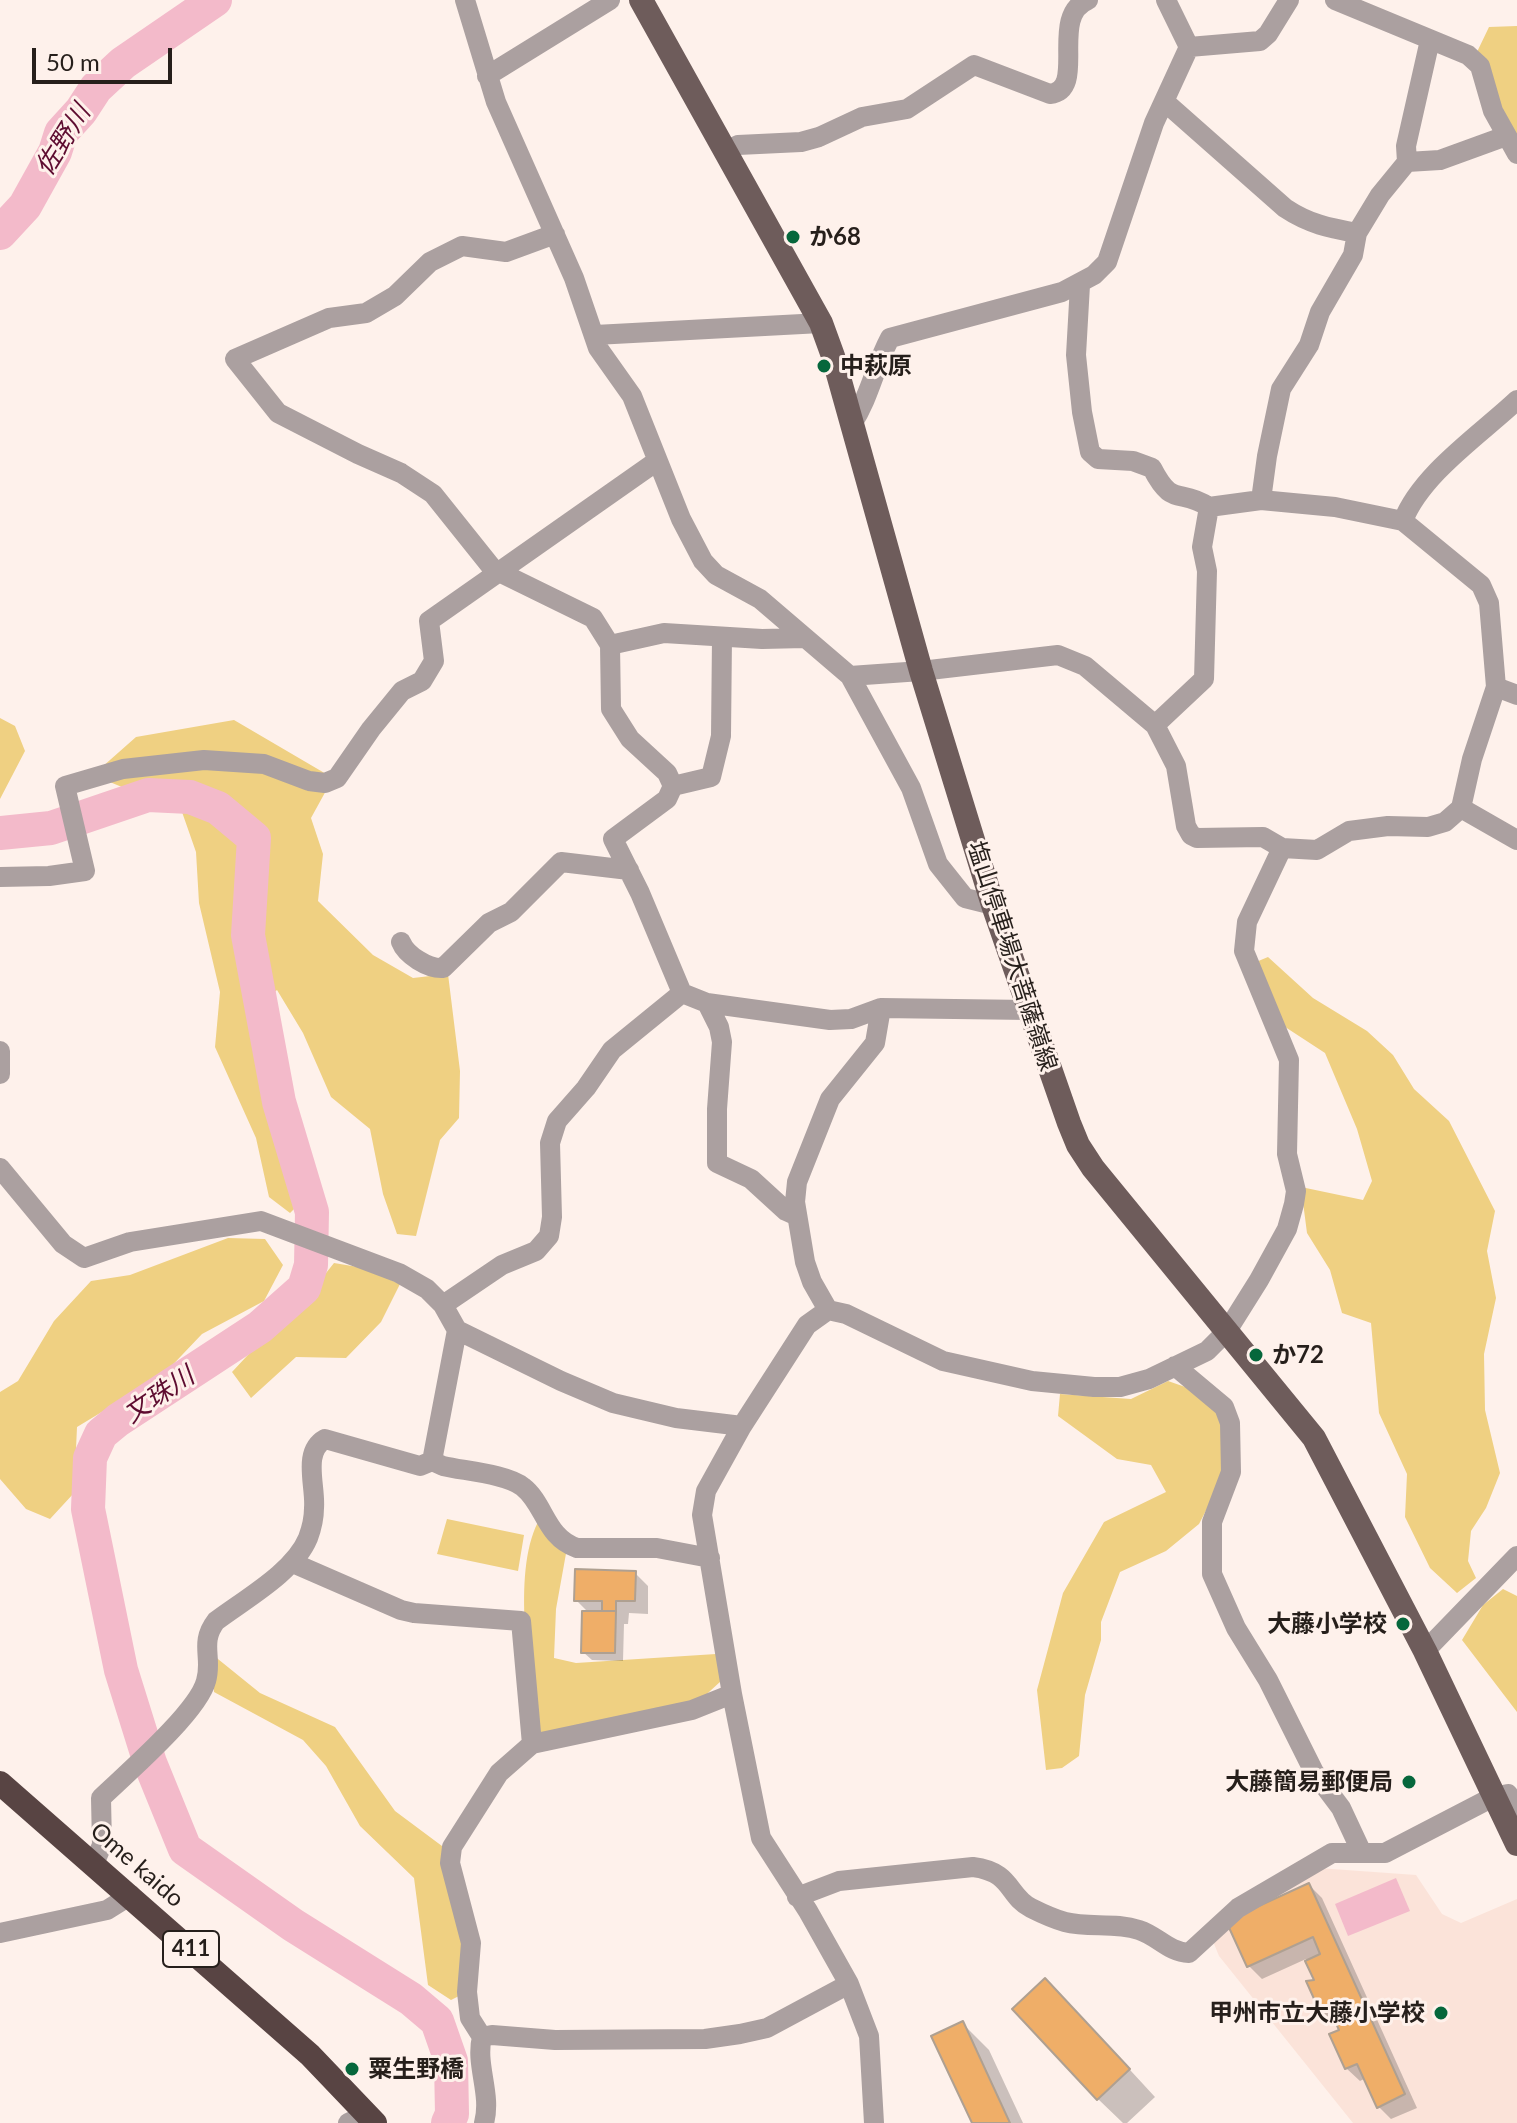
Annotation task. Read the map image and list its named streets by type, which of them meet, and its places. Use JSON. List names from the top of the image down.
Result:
{
  "streets": {
    "highway": ["Ome kaido", "411"],
    "main road": ["塩山停車場大菩薩嶺線"]
  },
  "water": ["佐野川", "文珠川"],
  "places": [
    "か68",
    "中萩原",
    "か72",
    "大藤小学校",
    "大藤簡易郵便局",
    "甲州市立大藤小学校",
    "粟生野橋"
  ],
  "scale_bar": "50 m"
}
